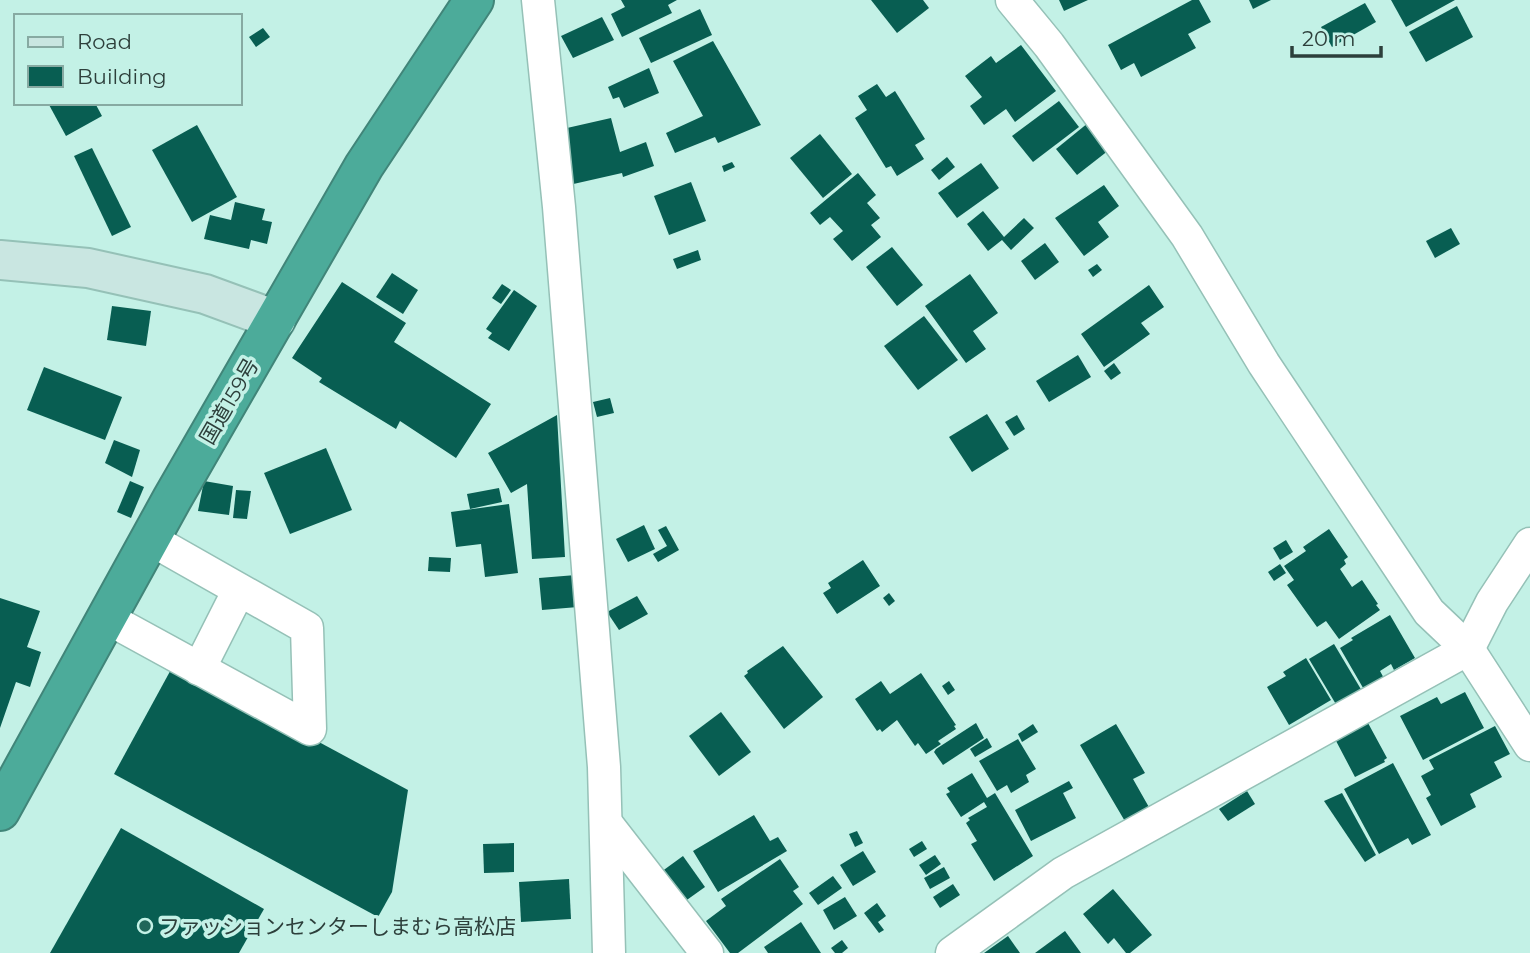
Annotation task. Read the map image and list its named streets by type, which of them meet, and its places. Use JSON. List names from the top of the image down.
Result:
{
  "streets": {
    "highway": ["国道159号"]
  },
  "places": ["ファッションセンターしまむら高松店"],
  "legend": ["Road", "Building"],
  "scale_bar": "20 m"
}
